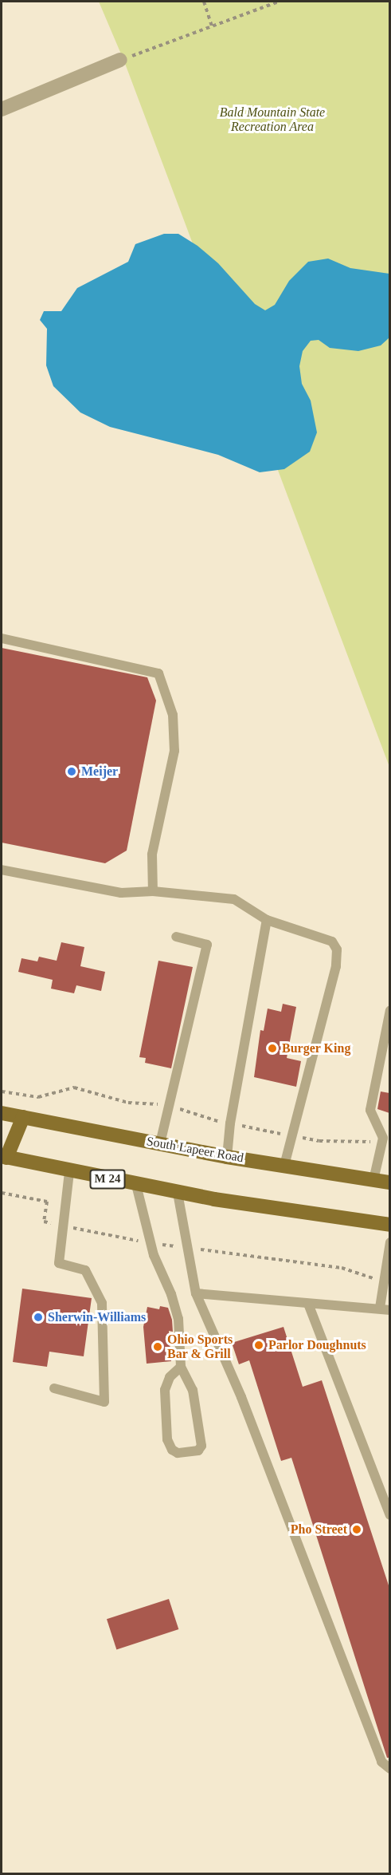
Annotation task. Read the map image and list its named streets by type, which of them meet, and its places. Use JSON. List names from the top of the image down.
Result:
{
  "streets": {
    "main road": ["South Lapeer Road", "M 24"]
  },
  "parks": ["Bald Mountain State Recreation Area"],
  "places": [
    "Meijer",
    "Burger King",
    "Sherwin-Williams",
    "Parlor Doughnuts",
    "Ohio Sports Bar & Grill",
    "Pho Street"
  ]
}
